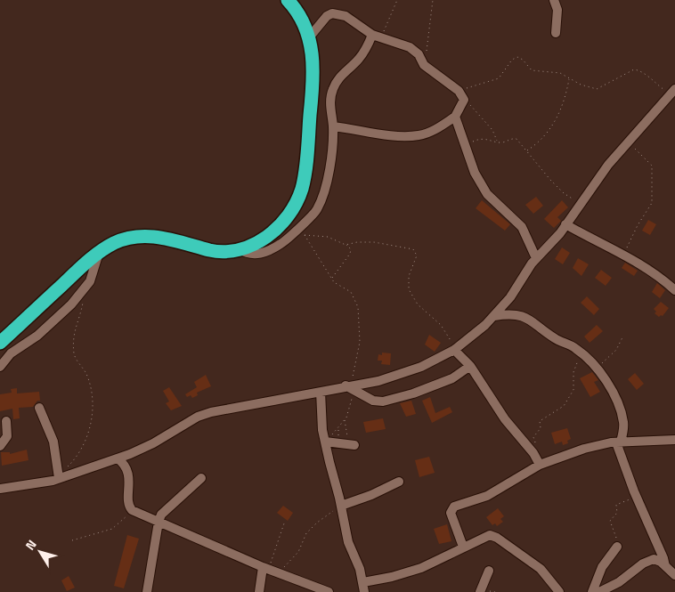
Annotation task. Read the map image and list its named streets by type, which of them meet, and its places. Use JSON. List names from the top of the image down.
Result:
{
  "north": "top left"
}
